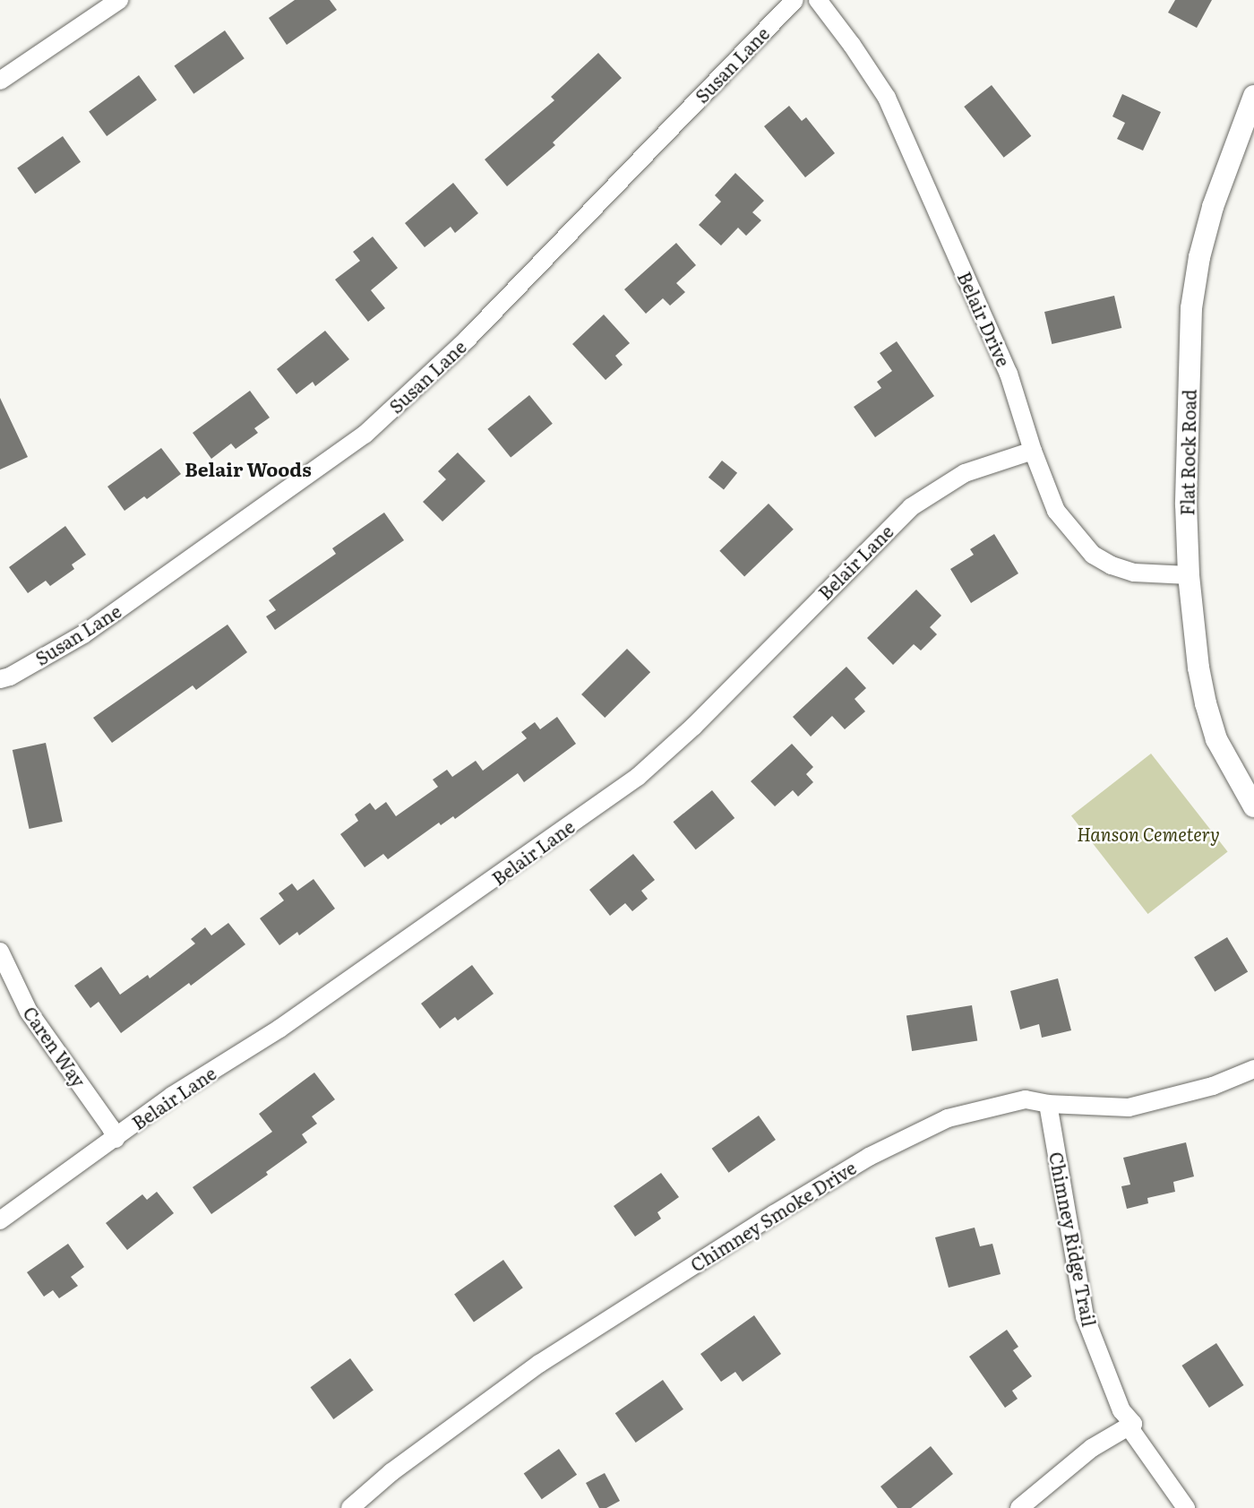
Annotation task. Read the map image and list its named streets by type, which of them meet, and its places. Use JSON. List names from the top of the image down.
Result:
{
  "streets": {
    "street": [
      "Susan Lane",
      "Belair Drive",
      "Flat Rock Road",
      "Belair Lane",
      "Caren Way",
      "Chimney Smoke Drive",
      "Chimney Ridge Trail"
    ]
  },
  "crossings": [
    ["Belair Drive", "Flat Rock Road"],
    ["Belair Drive", "Belair Lane"],
    ["Belair Lane", "Caren Way"],
    ["Chimney Smoke Drive", "Chimney Ridge Trail"]
  ],
  "districts": ["Belair Woods"],
  "parks": ["Hanson Cemetery"]
}
